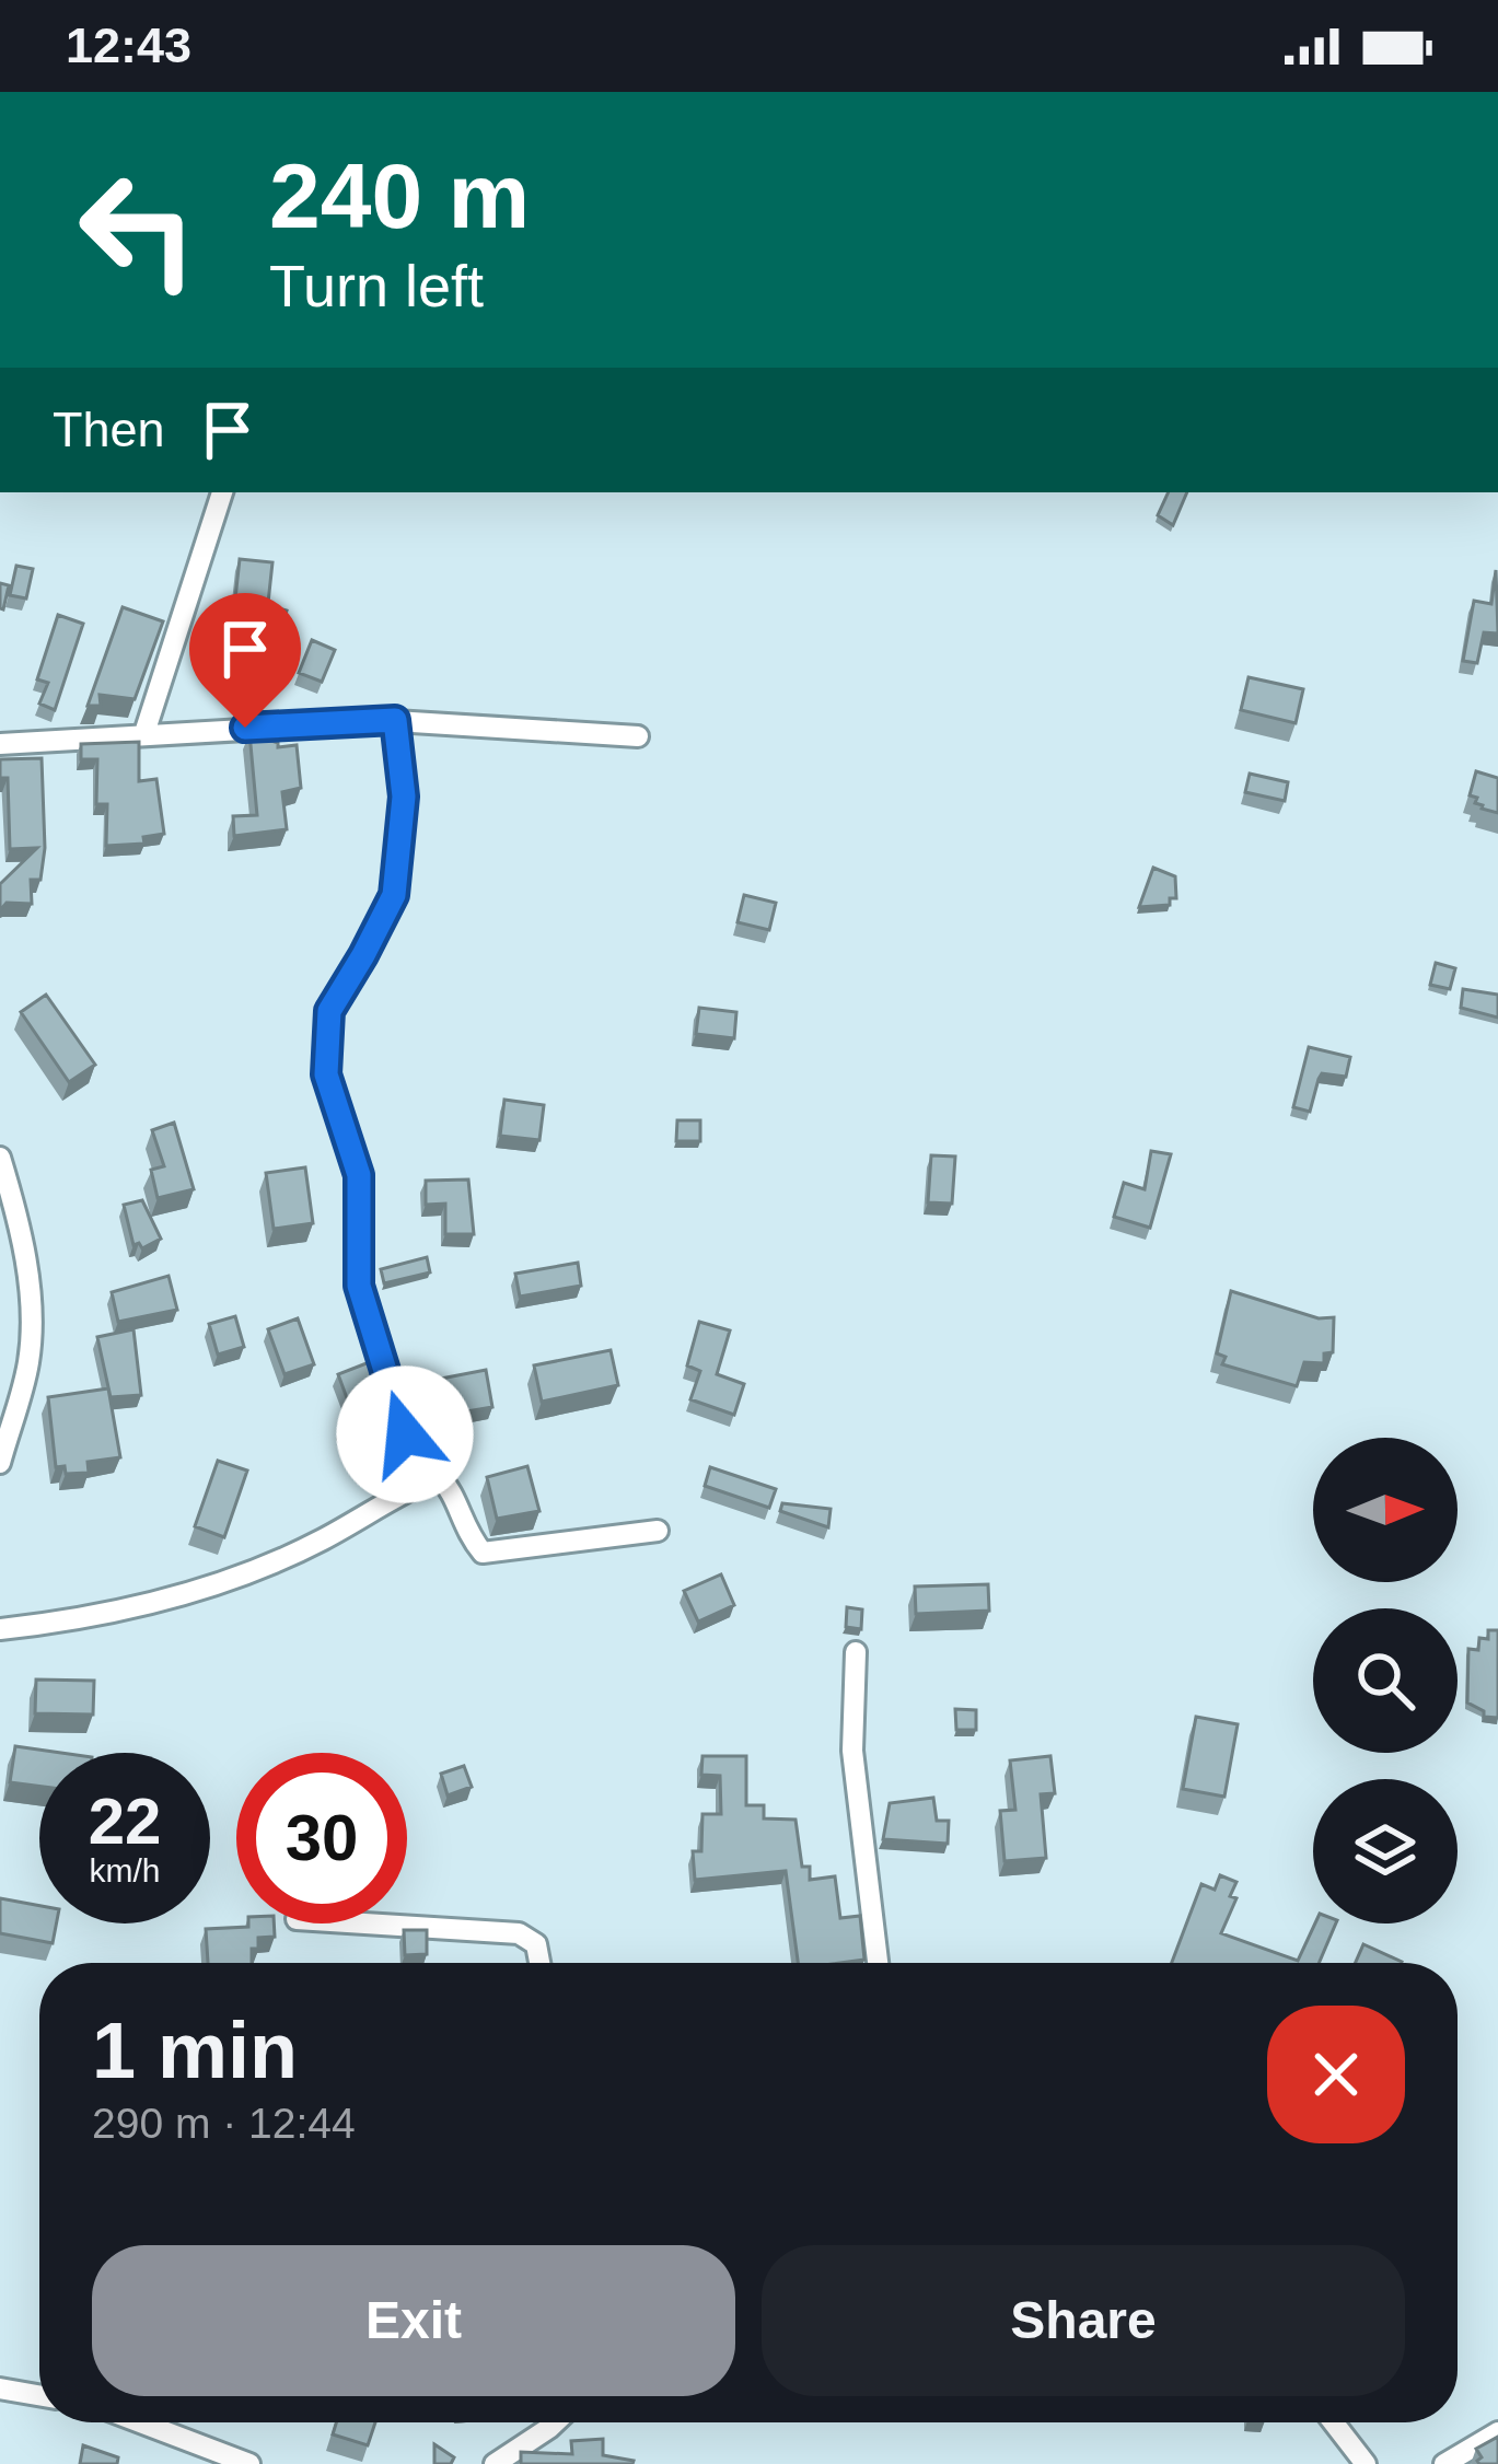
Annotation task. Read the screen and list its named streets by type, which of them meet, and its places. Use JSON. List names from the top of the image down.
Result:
{
  "north": "right",
  "page": {
    "status": "12:43",
    "turn": ["240 m", "Turn left"],
    "then": "Then",
    "speed": "22 km/h",
    "limit": "30",
    "heading": ["1 min", "290 m · 12:44"],
    "buttons": ["Exit", "Share"]
  }
}
